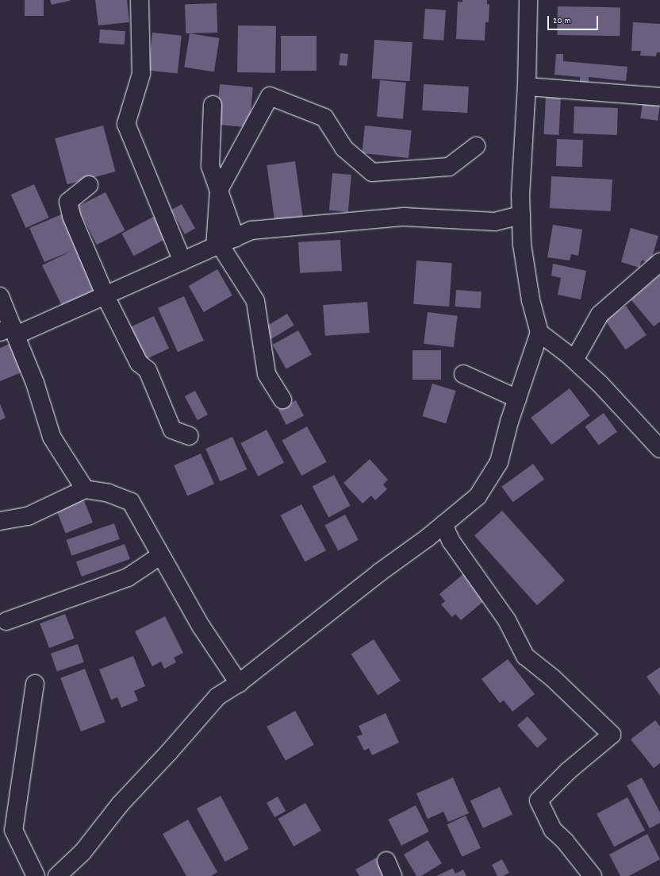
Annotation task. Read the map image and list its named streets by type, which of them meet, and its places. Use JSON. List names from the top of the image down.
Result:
{
  "scale_bar": "20 m"
}
